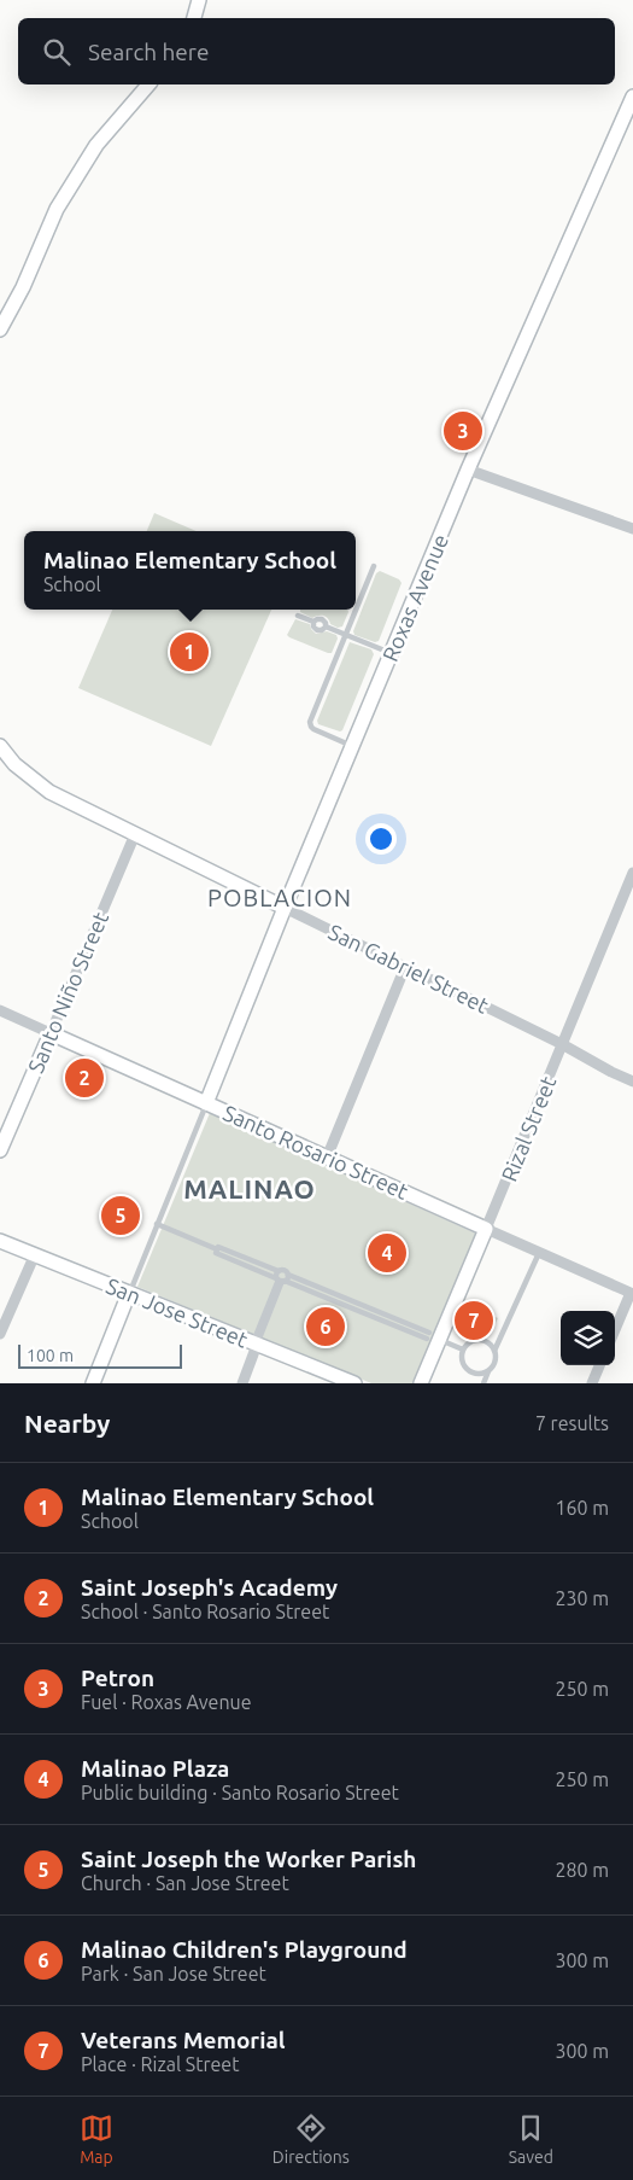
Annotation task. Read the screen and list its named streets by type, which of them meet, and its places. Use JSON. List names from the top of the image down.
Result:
{
  "streets": {
    "main road": [
      "Roxas Avenue",
      "San Gabriel Street",
      "Santo Niño Street",
      "Rizal Street",
      "Santo Rosario Street",
      "San Jose Street"
    ]
  },
  "crossings": [
    ["Roxas Avenue", "San Gabriel Street"],
    ["Roxas Avenue", "Santo Rosario Street"],
    ["San Gabriel Street", "Santo Niño Street"],
    ["San Gabriel Street", "Rizal Street"],
    ["Santo Niño Street", "Santo Rosario Street"],
    ["Rizal Street", "Santo Rosario Street"]
  ],
  "districts": ["POBLACION", "MALINAO"],
  "scale_bar": "100 m",
  "page": {
    "search": "Search here",
    "pins": [
      "3",
      "1",
      "2",
      "5",
      "4",
      "7",
      "6"
    ],
    "popup": ["Malinao Elementary School", "School"],
    "scale": "100 m",
    "heading": ["Nearby", "7 results"],
    "list": [
      {
        "mark": "1",
        "name": "Malinao Elementary School",
        "note": "School",
        "value": "160 m"
      },
      {
        "mark": "2",
        "name": "Saint Joseph's Academy",
        "note": "School · Santo Rosario Street",
        "value": "230 m"
      },
      {
        "mark": "3",
        "name": "Petron",
        "note": "Fuel · Roxas Avenue",
        "value": "250 m"
      },
      {
        "mark": "4",
        "name": "Malinao Plaza",
        "note": "Public building · Santo Rosario Street",
        "value": "250 m"
      },
      {
        "mark": "5",
        "name": "Saint Joseph the Worker Parish",
        "note": "Church · San Jose Street",
        "value": "280 m"
      },
      {
        "mark": "6",
        "name": "Malinao Children's Playground",
        "note": "Park · San Jose Street",
        "value": "300 m"
      },
      {
        "mark": "7",
        "name": "Veterans Memorial",
        "note": "Place · Rizal Street",
        "value": "300 m"
      }
    ],
    "nav": ["Map", "Directions", "Saved"]
  }
}
